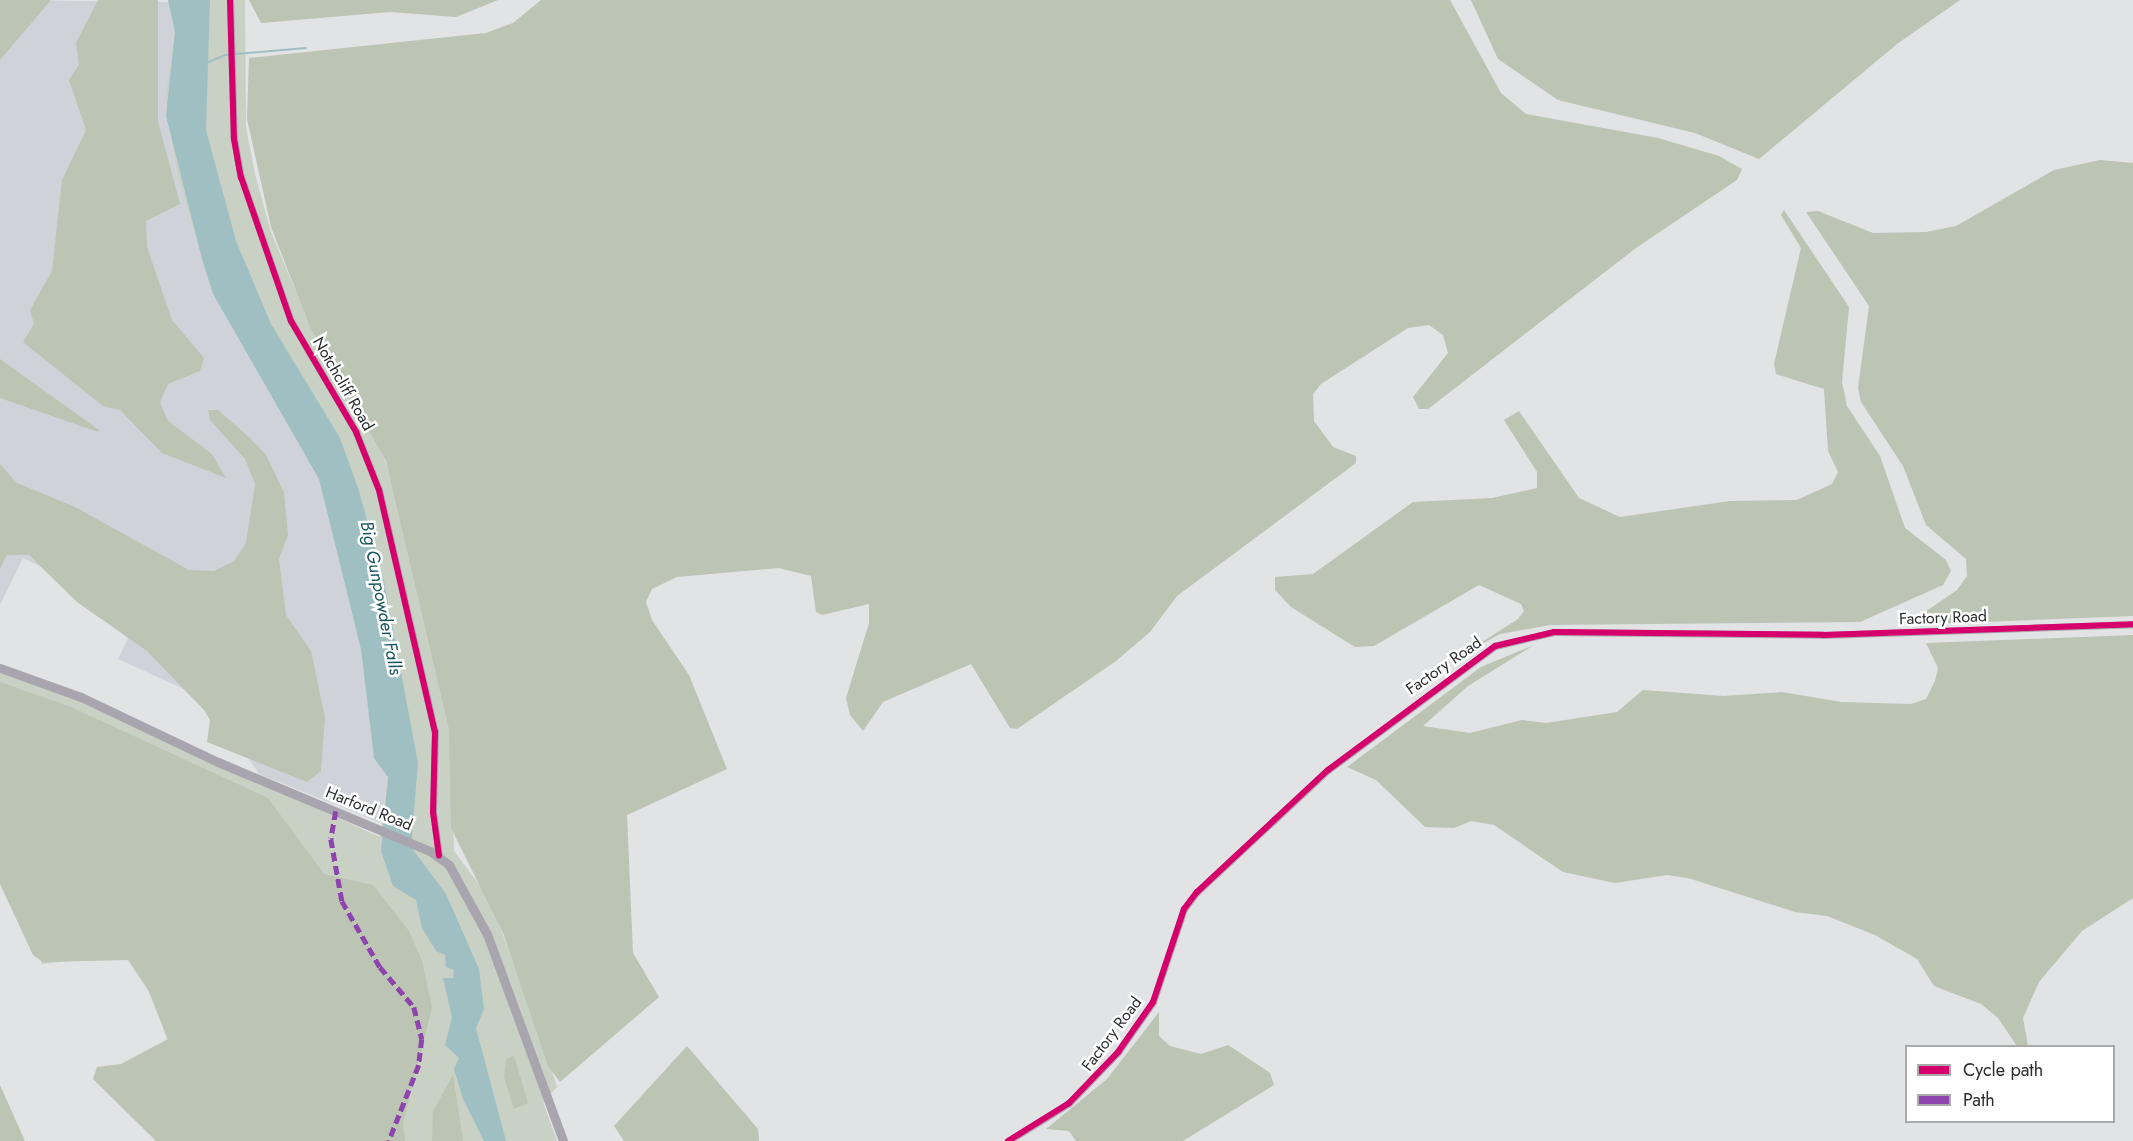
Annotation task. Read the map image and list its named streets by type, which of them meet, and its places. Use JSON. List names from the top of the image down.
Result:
{
  "streets": {
    "main road": ["Harford Road"],
    "street": ["Notchcliff Road", "Factory Road"]
  },
  "crossings": [
    ["Notchcliff Road", "Harford Road"]
  ],
  "water": ["Big Gunpowder Falls"],
  "legend": ["Cycle path", "Path"]
}
